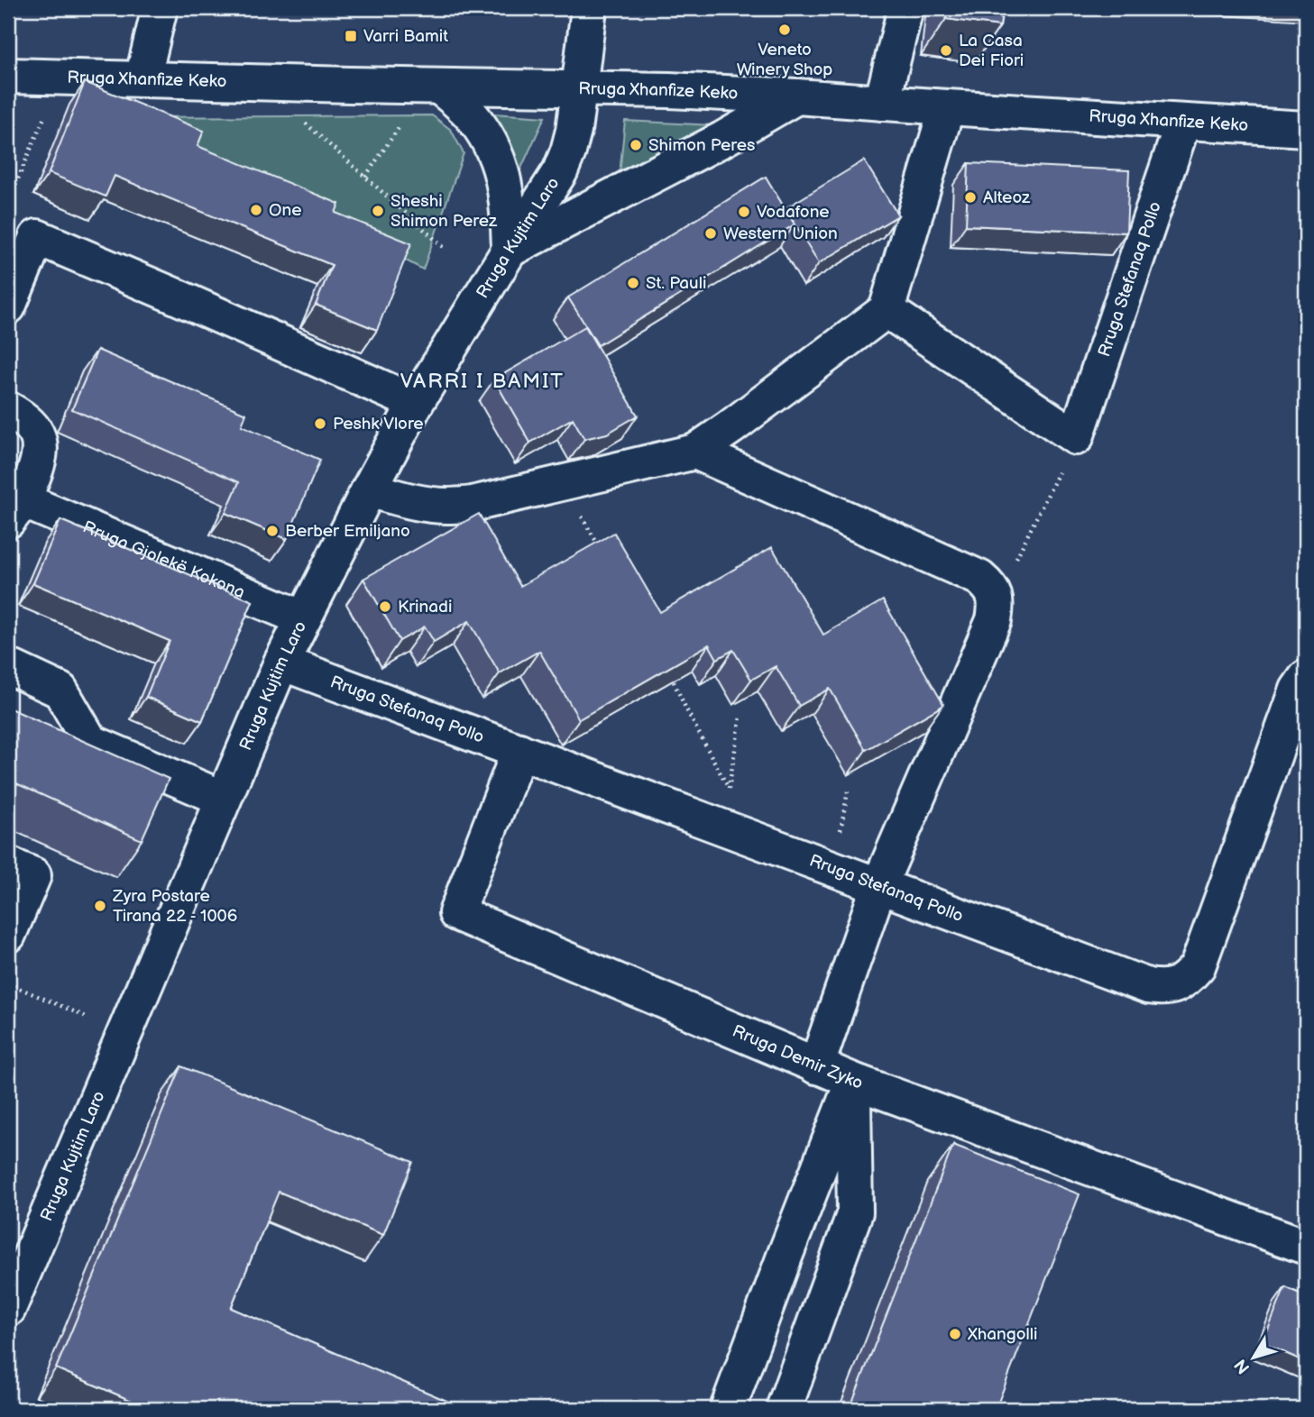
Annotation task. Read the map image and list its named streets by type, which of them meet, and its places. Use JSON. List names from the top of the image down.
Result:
{
  "streets": {
    "street": [
      "Rruga Xhanfize Keko",
      "Rruga Kujtim Laro",
      "Rruga Stefanaq Pollo",
      "Rruga Gjolekë Kokona",
      "Rruga Demir Zyko"
    ]
  },
  "crossings": [
    ["Rruga Xhanfize Keko", "Rruga Kujtim Laro"],
    ["Rruga Xhanfize Keko", "Rruga Stefanaq Pollo"],
    ["Rruga Kujtim Laro", "Rruga Stefanaq Pollo"],
    ["Rruga Kujtim Laro", "Rruga Gjolekë Kokona"],
    ["Rruga Stefanaq Pollo", "Rruga Demir Zyko"]
  ],
  "districts": ["VARRI I BAMIT"],
  "places": {
    "other": [
      "Veneto Winery Shop",
      "La Casa Dei Fiori",
      "Shimon Peres",
      "Alteoz",
      "One",
      "Sheshi Shimon Perez",
      "Vodafone",
      "Western Union",
      "St. Pauli",
      "Peshk Vlore",
      "Berber Emiljano",
      "Krinadi",
      "Zyra Postare Tirana 22 - 1006",
      "Xhangolli"
    ],
    "transit": ["Varri Bamit"]
  },
  "north": "bottom left"
}
